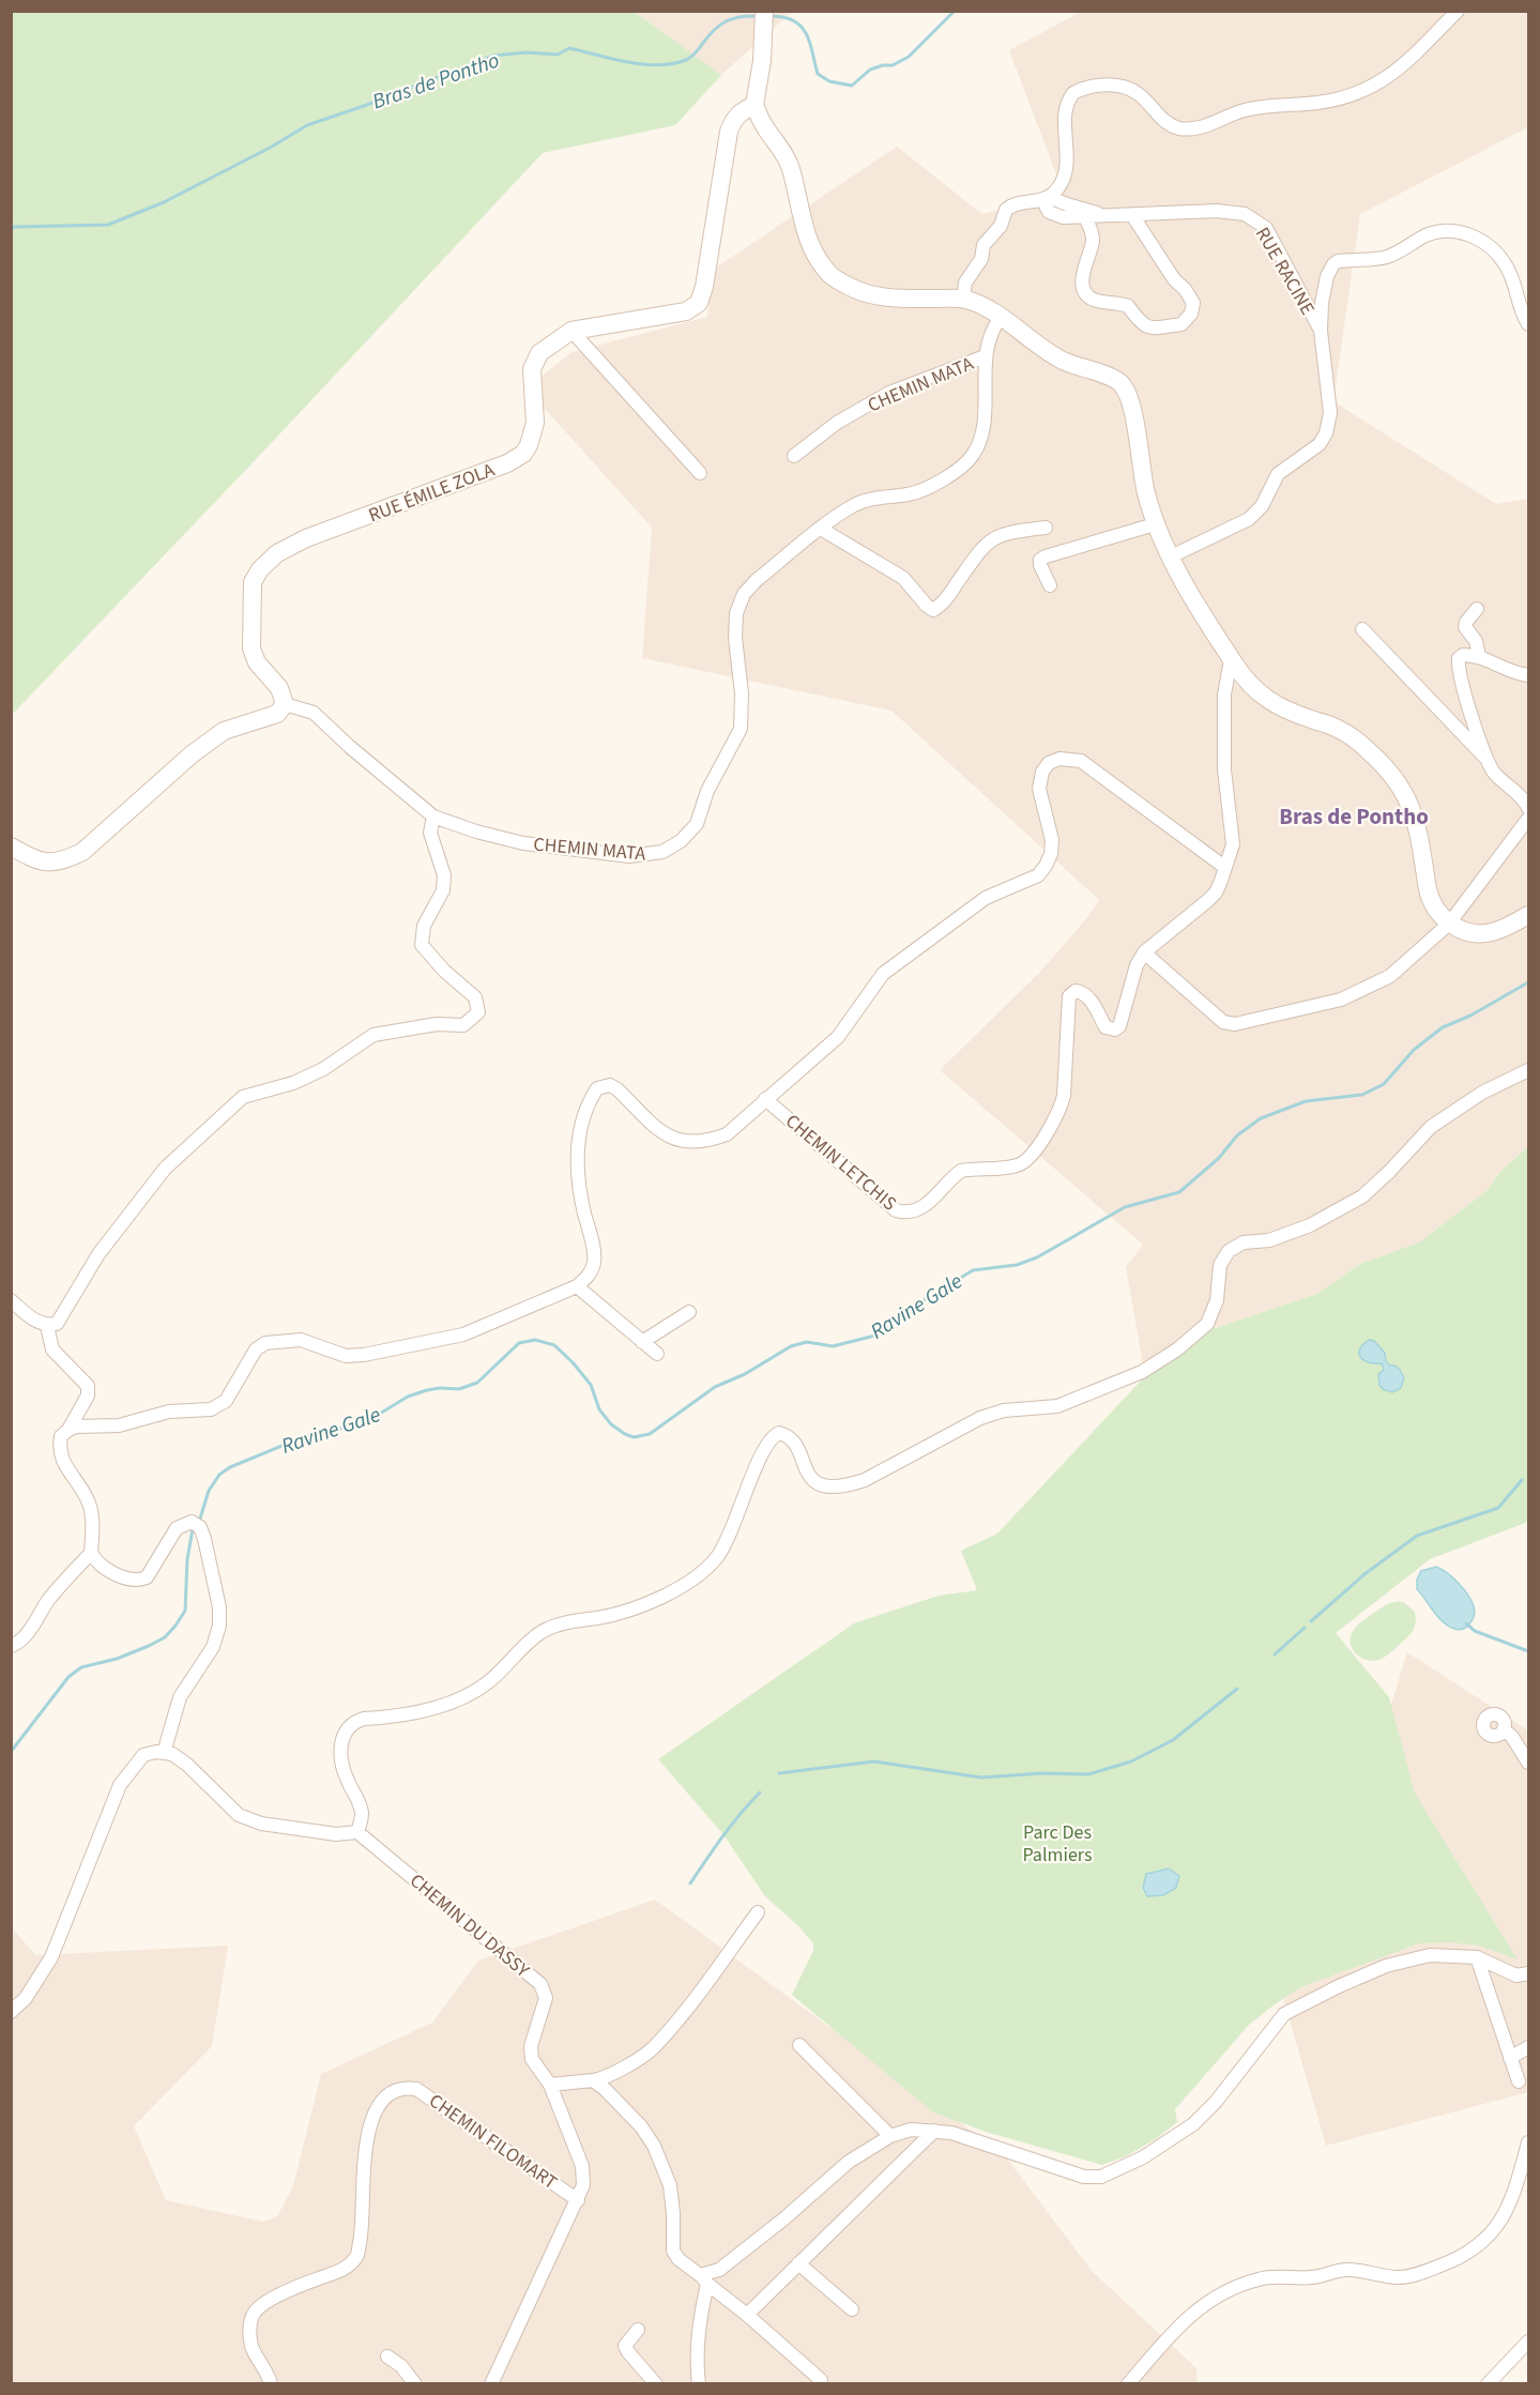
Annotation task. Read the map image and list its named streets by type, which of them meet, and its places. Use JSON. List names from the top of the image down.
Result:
{
  "streets": {
    "main road": ["RUE ÉMILE ZOLA"],
    "street": [
      "RUE RACINE",
      "CHEMIN MATA",
      "CHEMIN LETCHIS",
      "CHEMIN DU DASSY",
      "CHEMIN FILOMART"
    ]
  },
  "crossings": [
    ["CHEMIN MATA", "RUE ÉMILE ZOLA"],
    ["CHEMIN DU DASSY", "CHEMIN FILOMART"]
  ],
  "districts": ["Bras de Pontho"],
  "water": ["Bras de Pontho", "Ravine Gale"],
  "parks": ["Parc Des Palmiers"]
}
